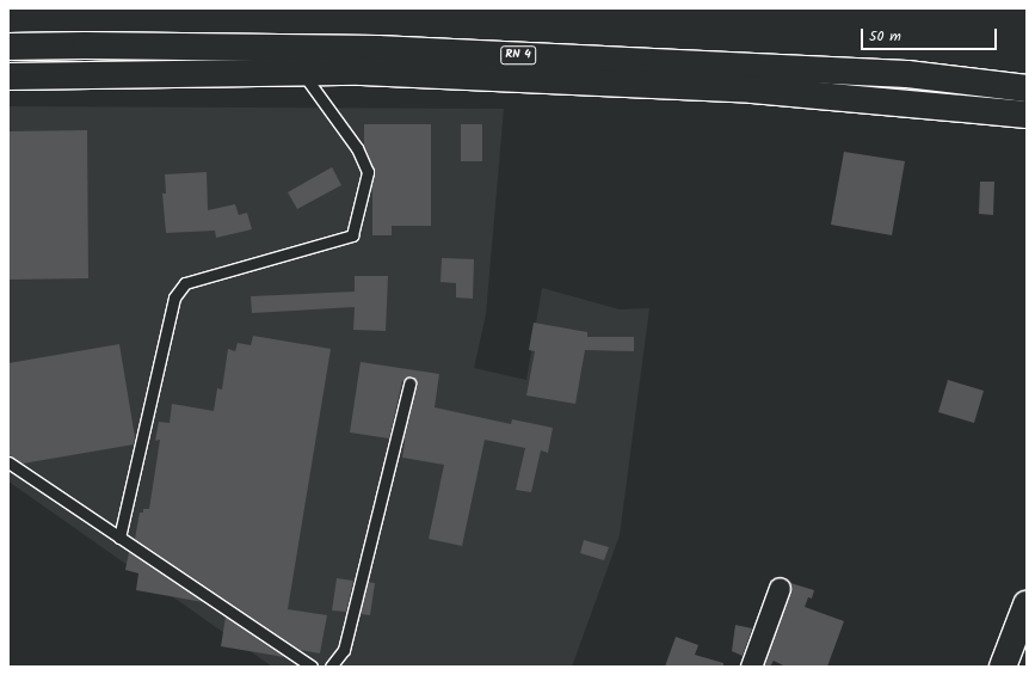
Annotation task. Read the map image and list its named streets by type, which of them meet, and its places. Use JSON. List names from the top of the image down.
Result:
{
  "streets": {
    "main road": ["RN 4"]
  },
  "scale_bar": "50 m"
}
